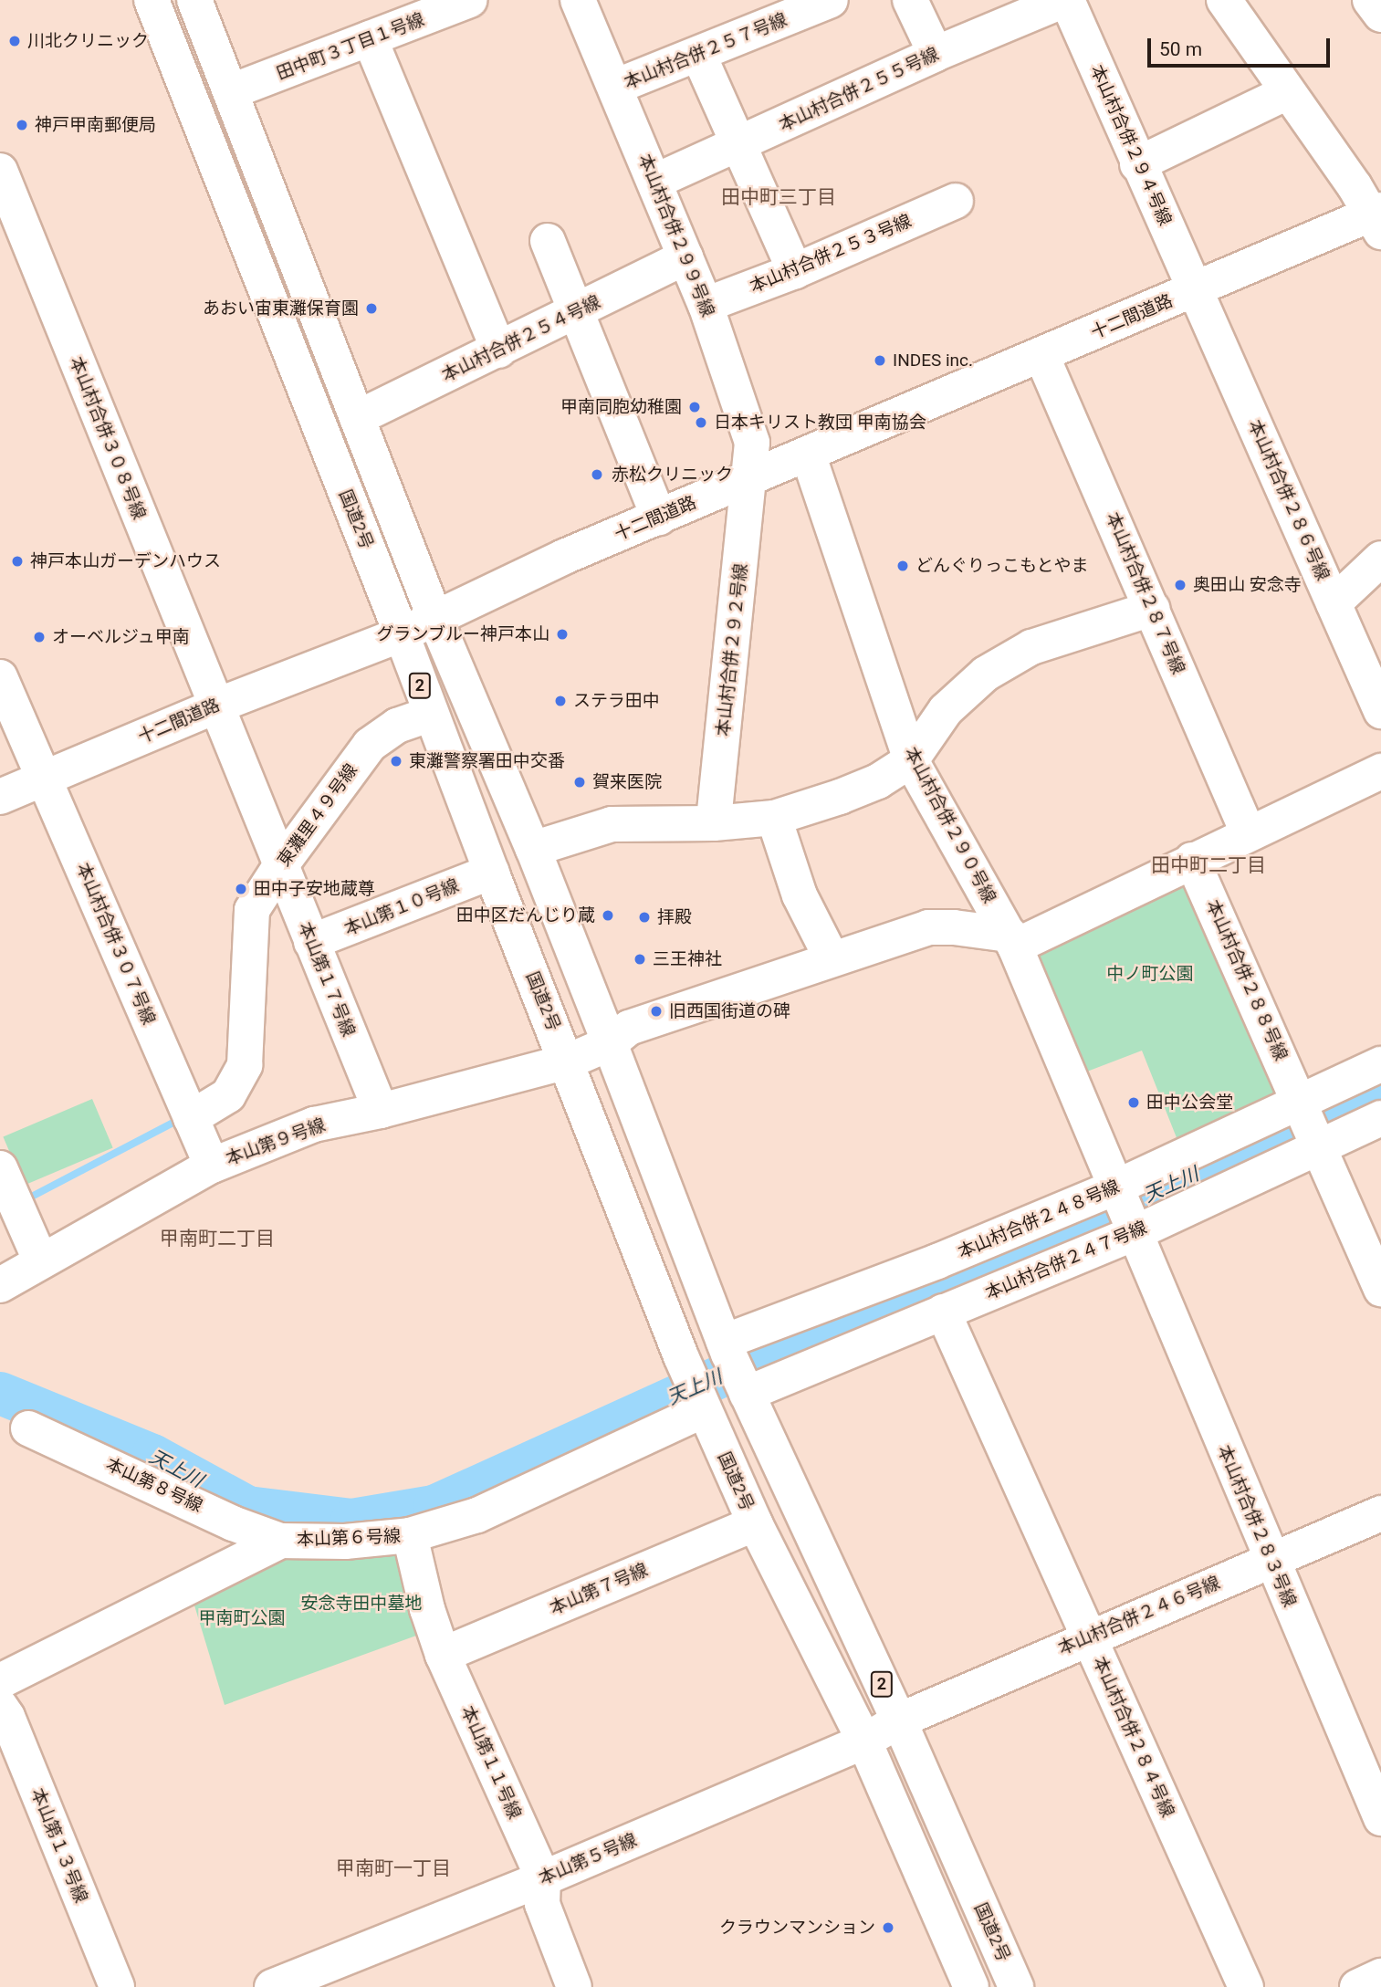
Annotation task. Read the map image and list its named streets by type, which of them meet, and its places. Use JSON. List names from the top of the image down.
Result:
{
  "streets": {
    "main road": [
      "田中町３丁目１号線",
      "本山村合併２５７号線",
      "本山村合併２５５号線",
      "本山村合併２９４号線",
      "本山村合併２９９号線",
      "本山村合併２５３号線",
      "十二間道路",
      "本山村合併２５４号線",
      "本山村合併３０８号線",
      "本山村合併２８６号線",
      "国道2号",
      "本山村合併２８７号線",
      "本山村合併２９２号線",
      "2",
      "東灘里４９号線",
      "本山村合併２９０号線",
      "本山第１０号線",
      "本山村合併３０７号線",
      "本山第１７号線",
      "本山村合併２８８号線",
      "本山第９号線",
      "本山村合併２４８号線",
      "本山村合併２４７号線",
      "本山第８号線",
      "本山村合併２８３号線",
      "本山第６号線",
      "本山第７号線",
      "本山村合併２４６号線",
      "本山村合併２８４号線",
      "本山第１１号線",
      "本山第１３号線",
      "本山第５号線"
    ]
  },
  "crossings": [
    ["田中町３丁目１号線", "国道2号"],
    ["本山村合併２５７号線", "本山村合併２９９号線"],
    ["本山村合併２５５号線", "本山村合併２９４号線"],
    ["本山村合併２５５号線", "本山村合併２９９号線"],
    ["本山村合併２９４号線", "十二間道路"],
    ["本山村合併２９４号線", "本山村合併２８６号線"],
    ["本山村合併２９９号線", "本山村合併２５３号線"],
    ["本山村合併２９９号線", "十二間道路"],
    ["本山村合併２９９号線", "本山村合併２５４号線"],
    ["本山村合併２９９号線", "本山村合併２９２号線"],
    ["十二間道路", "本山村合併３０８号線"],
    ["十二間道路", "本山村合併２８６号線"],
    ["十二間道路", "国道2号"],
    ["十二間道路", "本山村合併２８７号線"],
    ["十二間道路", "本山村合併２９２号線"],
    ["十二間道路", "本山村合併２９０号線"],
    ["十二間道路", "本山村合併３０７号線"],
    ["十二間道路", "本山第１７号線"],
    ["本山村合併２５４号線", "国道2号"],
    ["本山村合併３０８号線", "本山第１７号線"],
    ["国道2号", "東灘里４９号線"],
    ["国道2号", "本山第１０号線"],
    ["国道2号", "本山第９号線"],
    ["国道2号", "本山村合併２４８号線"],
    ["国道2号", "本山村合併２４７号線"],
    ["国道2号", "本山第６号線"],
    ["国道2号", "本山第７号線"],
    ["国道2号", "本山村合併２４６号線"],
    ["国道2号", "本山第５号線"],
    ["東灘里４９号線", "本山村合併３０７号線"],
    ["東灘里４９号線", "本山第１７号線"],
    ["本山村合併２９０号線", "本山第９号線"],
    ["本山村合併２９０号線", "本山村合併２４８号線"],
    ["本山村合併２９０号線", "本山村合併２８３号線"],
    ["本山第１０号線", "本山第１７号線"],
    ["本山村合併３０７号線", "本山第９号線"],
    ["本山第１７号線", "本山第９号線"],
    ["本山村合併２８８号線", "本山村合併２４８号線"],
    ["本山村合併２８８号線", "本山村合併２４７号線"],
    ["本山村合併２４８号線", "本山村合併２４７号線"],
    ["本山村合併２４８号線", "本山村合併２８３号線"],
    ["本山村合併２４７号線", "本山村合併２８３号線"],
    ["本山村合併２４７号線", "本山村合併２８４号線"],
    ["本山第８号線", "本山第６号線"],
    ["本山村合併２８３号線", "本山村合併２４６号線"],
    ["本山第６号線", "本山第１１号線"],
    ["本山第７号線", "本山第１１号線"],
    ["本山村合併２４６号線", "本山村合併２８４号線"],
    ["本山村合併２４６号線", "本山第５号線"],
    ["本山第１１号線", "本山第５号線"]
  ],
  "districts": [
    "田中町三丁目",
    "田中町二丁目",
    "甲南町二丁目",
    "甲南町一丁目"
  ],
  "water": ["天上川"],
  "parks": ["中ノ町公園", "安念寺田中墓地", "甲南町公園"],
  "places": [
    "川北クリニック",
    "神戸甲南郵便局",
    "あおい宙東灘保育園",
    "INDES inc.",
    "甲南同胞幼稚園",
    "日本キリスト教団 甲南協会",
    "赤松クリニック",
    "神戸本山ガーデンハウス",
    "どんぐりっこもとやま",
    "奥田山 安念寺",
    "グランブルー神戸本山",
    "オーベルジュ甲南",
    "ステラ田中",
    "東灘警察署田中交番",
    "賀来医院",
    "田中子安地蔵尊",
    "田中区だんじり蔵",
    "拝殿",
    "三王神社",
    "旧西国街道の碑",
    "田中公会堂",
    "クラウンマンション"
  ],
  "scale_bar": "50 m"
}
